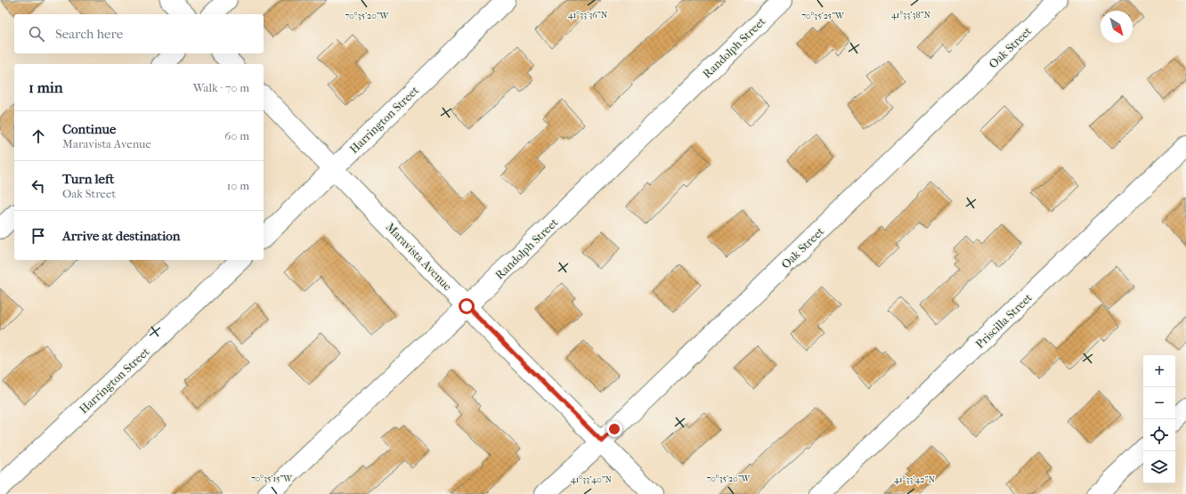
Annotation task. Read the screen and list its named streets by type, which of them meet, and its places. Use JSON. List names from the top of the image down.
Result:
{
  "streets": {
    "street": [
      "Randolph Street",
      "Oak Street",
      "Harrington Street",
      "Maravista Avenue",
      "Priscilla Street"
    ]
  },
  "crossings": [
    ["Randolph Street", "Maravista Avenue"],
    ["Oak Street", "Maravista Avenue"],
    ["Harrington Street", "Maravista Avenue"]
  ],
  "north": "bottom right",
  "page": {
    "search": "Search here",
    "heading": ["1 min", "Walk · 70 m"],
    "list": [
      ["Continue", "Maravista Avenue", "60 m"],
      ["Turn left", "Oak Street", "10 m"],
      "Arrive at destination"
    ],
    "map_buttons": ["+", "−"]
  },
  "coordinates": [
    "41°33'36\"N",
    "41°33'38\"N",
    "70°35'20\"W",
    "70°35'25\"W",
    "70°35'15\"W",
    "41°33'40\"N",
    "41°33'42\"N"
  ]
}
